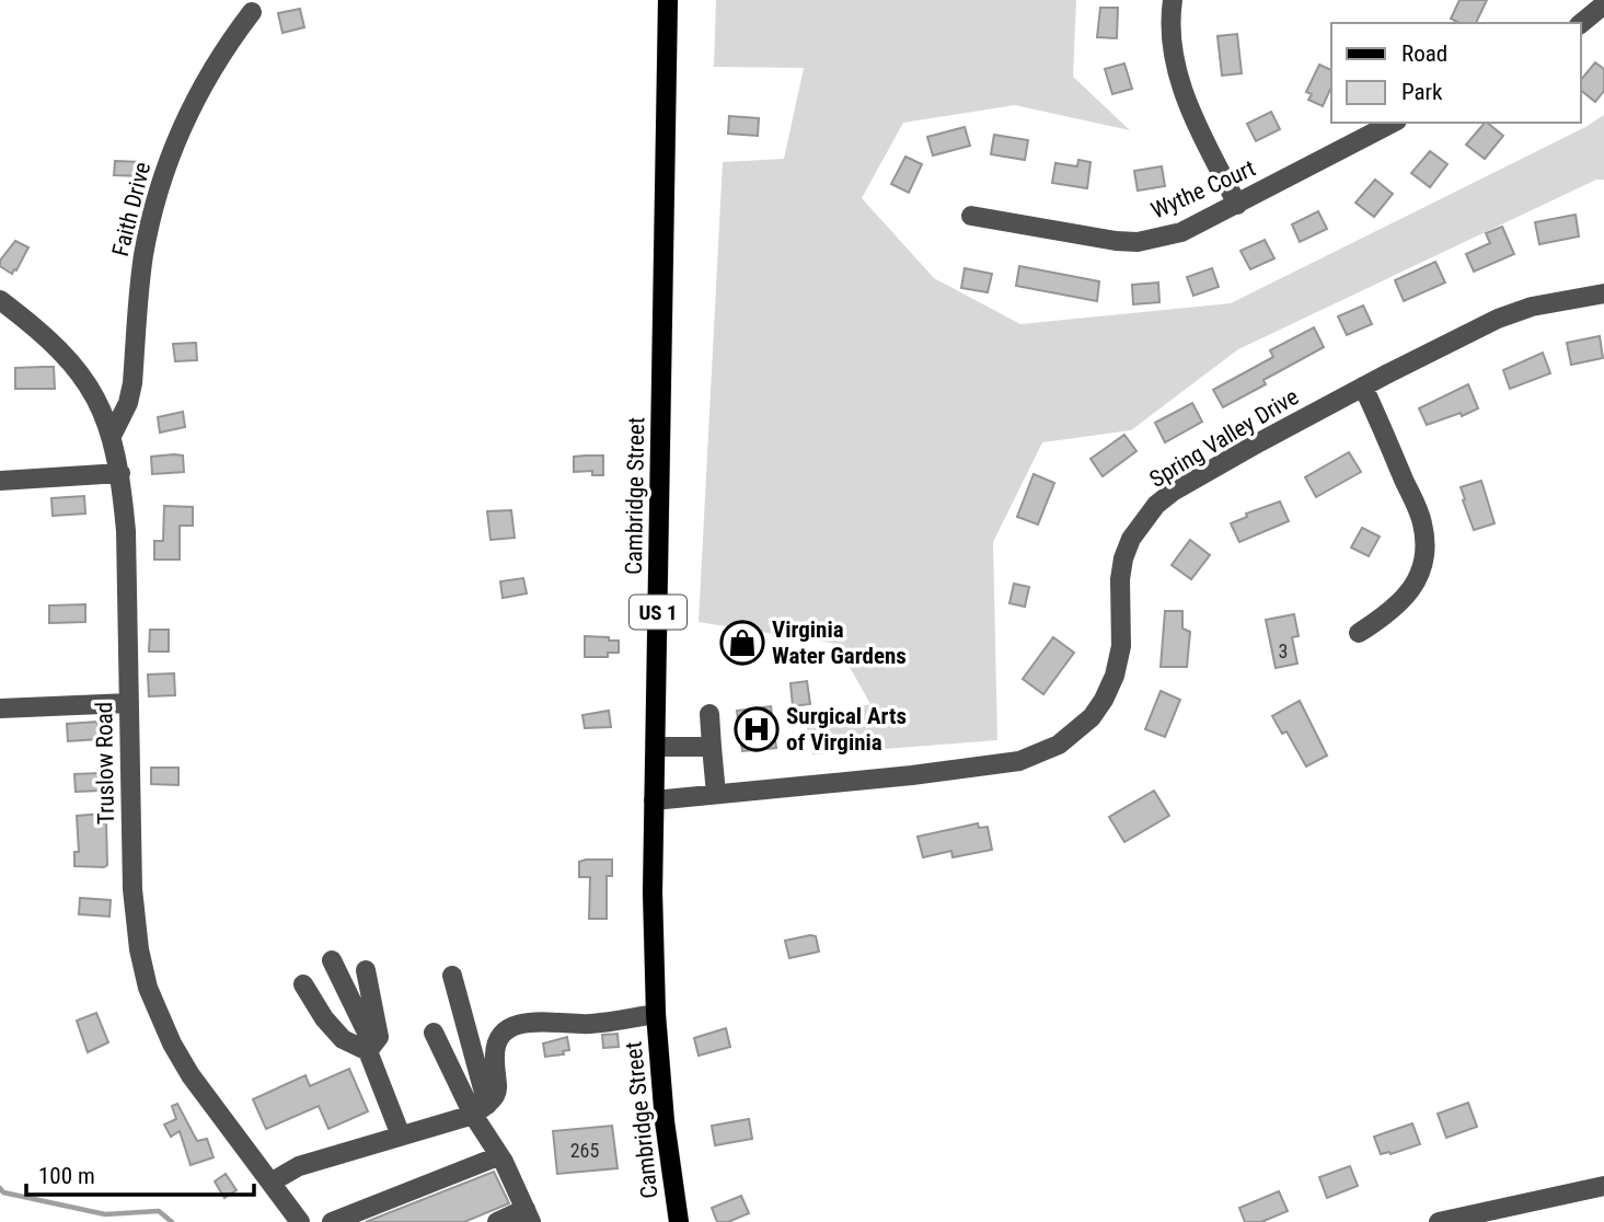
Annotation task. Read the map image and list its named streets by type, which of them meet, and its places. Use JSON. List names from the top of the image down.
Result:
{
  "streets": {
    "main road": ["Cambridge Street", "US 1"],
    "street": [
      "Wythe Court",
      "Faith Drive",
      "Spring Valley Drive",
      "Truslow Road"
    ]
  },
  "crossings": [
    ["Faith Drive", "Truslow Road"],
    ["Spring Valley Drive", "Cambridge Street"]
  ],
  "places": {
    "shop": ["Virginia Water Gardens"],
    "hospital": ["Surgical Arts of Virginia"]
  },
  "house_numbers": ["3", "265"],
  "legend": ["Road", "Park"],
  "scale_bar": "100 m"
}
